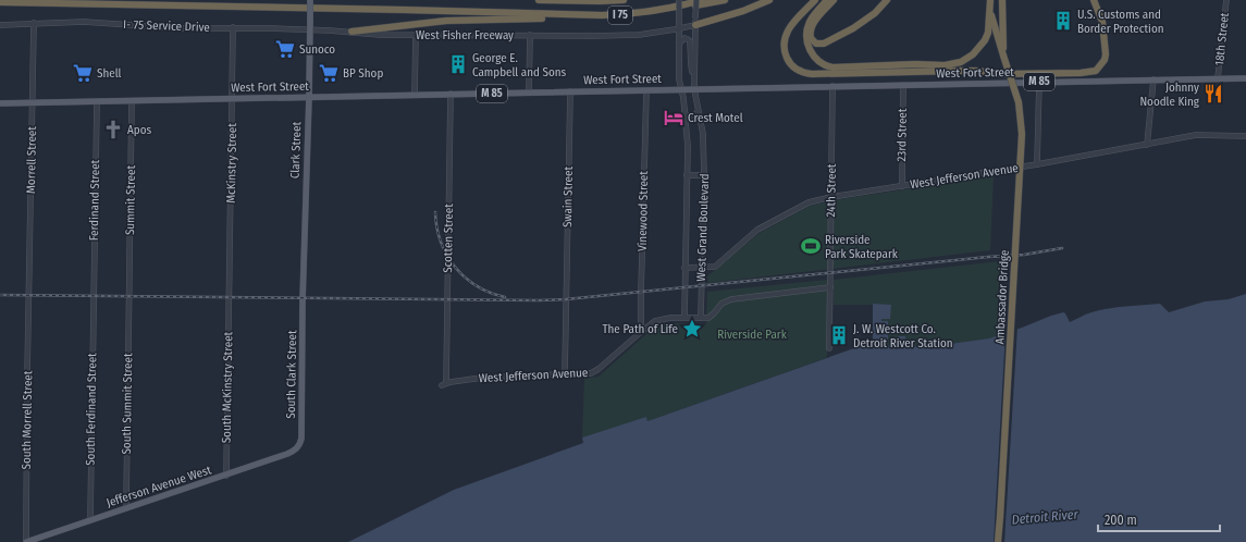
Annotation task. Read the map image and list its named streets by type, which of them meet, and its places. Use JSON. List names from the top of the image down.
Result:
{
  "streets": {
    "highway": ["I 75", "Ambassador Bridge"],
    "main road": [
      "West Fort Street",
      "M 85",
      "Clark Street",
      "South Clark Street",
      "Jefferson Avenue West"
    ],
    "street": [
      "I- 75 Service Drive",
      "West Fisher Freeway",
      "18th Street",
      "23rd Street",
      "Morrell Street",
      "McKinstry Street",
      "West Jefferson Avenue",
      "24th Street",
      "Swain Street",
      "Ferdinand Street",
      "Summit Street",
      "Vinewood Street",
      "West Grand Boulevard",
      "Scotten Street",
      "South McKinstry Street",
      "South Summit Street",
      "South Ferdinand Street",
      "South Morrell Street"
    ]
  },
  "crossings": [
    ["I- 75 Service Drive", "West Fisher Freeway"],
    ["I- 75 Service Drive", "Morrell Street"],
    ["I- 75 Service Drive", "McKinstry Street"],
    ["West Fisher Freeway", "Clark Street"],
    ["West Fisher Freeway", "McKinstry Street"],
    ["West Fisher Freeway", "West Grand Boulevard"],
    ["18th Street", "West Fort Street"],
    ["West Fort Street", "23rd Street"],
    ["West Fort Street", "Clark Street"],
    ["West Fort Street", "Morrell Street"],
    ["West Fort Street", "McKinstry Street"],
    ["West Fort Street", "24th Street"],
    ["West Fort Street", "Swain Street"],
    ["West Fort Street", "Ferdinand Street"],
    ["West Fort Street", "Summit Street"],
    ["West Fort Street", "Vinewood Street"],
    ["West Fort Street", "West Grand Boulevard"],
    ["West Fort Street", "Scotten Street"],
    ["23rd Street", "West Jefferson Avenue"],
    ["Clark Street", "South Clark Street"],
    ["Morrell Street", "South Morrell Street"],
    ["McKinstry Street", "South McKinstry Street"],
    ["West Jefferson Avenue", "24th Street"],
    ["West Jefferson Avenue", "Swain Street"],
    ["West Jefferson Avenue", "Vinewood Street"],
    ["West Jefferson Avenue", "West Grand Boulevard"],
    ["West Jefferson Avenue", "Scotten Street"],
    ["Ferdinand Street", "South Ferdinand Street"],
    ["Summit Street", "South Summit Street"],
    ["South Clark Street", "Jefferson Avenue West"],
    ["South McKinstry Street", "Jefferson Avenue West"],
    ["South Summit Street", "Jefferson Avenue West"],
    ["South Ferdinand Street", "Jefferson Avenue West"],
    ["South Morrell Street", "Jefferson Avenue West"]
  ],
  "water": ["Detroit River"],
  "parks": ["Riverside Park"],
  "places": {
    "building": ["U.S. Customs and Border Protection", "George E. Campbell and Sons", "J. W. Westcott Co. Detroit River Station"],
    "supermarket": ["Sunoco", "Shell", "BP Shop"],
    "restaurant": ["Johnny Noodle King"],
    "hotel": ["Crest Motel"],
    "church": ["Apos"],
    "sports": ["Riverside Park Skatepark"],
    "place": ["The Path of Life"]
  },
  "scale_bar": "200 m"
}
